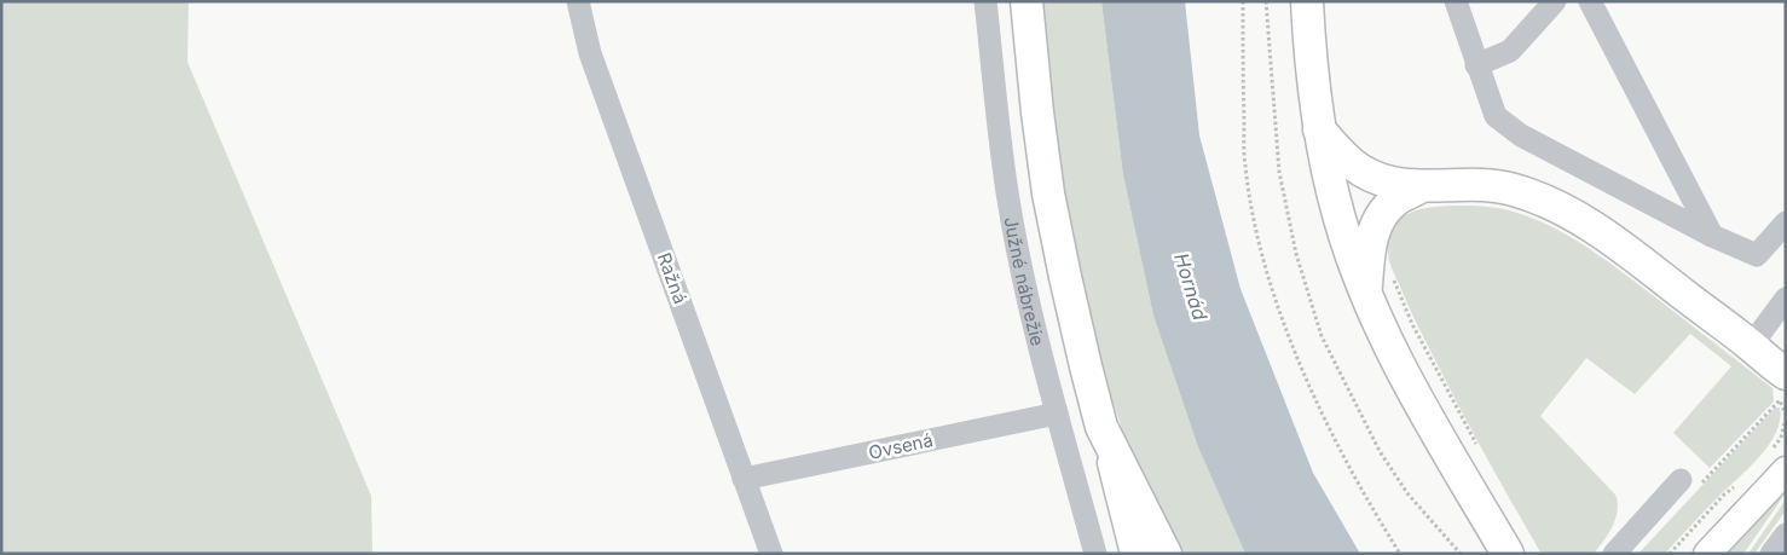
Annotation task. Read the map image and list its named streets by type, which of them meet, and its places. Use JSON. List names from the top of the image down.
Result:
{
  "streets": {
    "highway": ["Južné nábrežie"],
    "street": ["Ražná", "Ovsená"]
  },
  "crossings": [
    ["Ražná", "Ovsená"],
    ["Južné nábrežie", "Ovsená"]
  ],
  "water": ["Hornád"]
}
